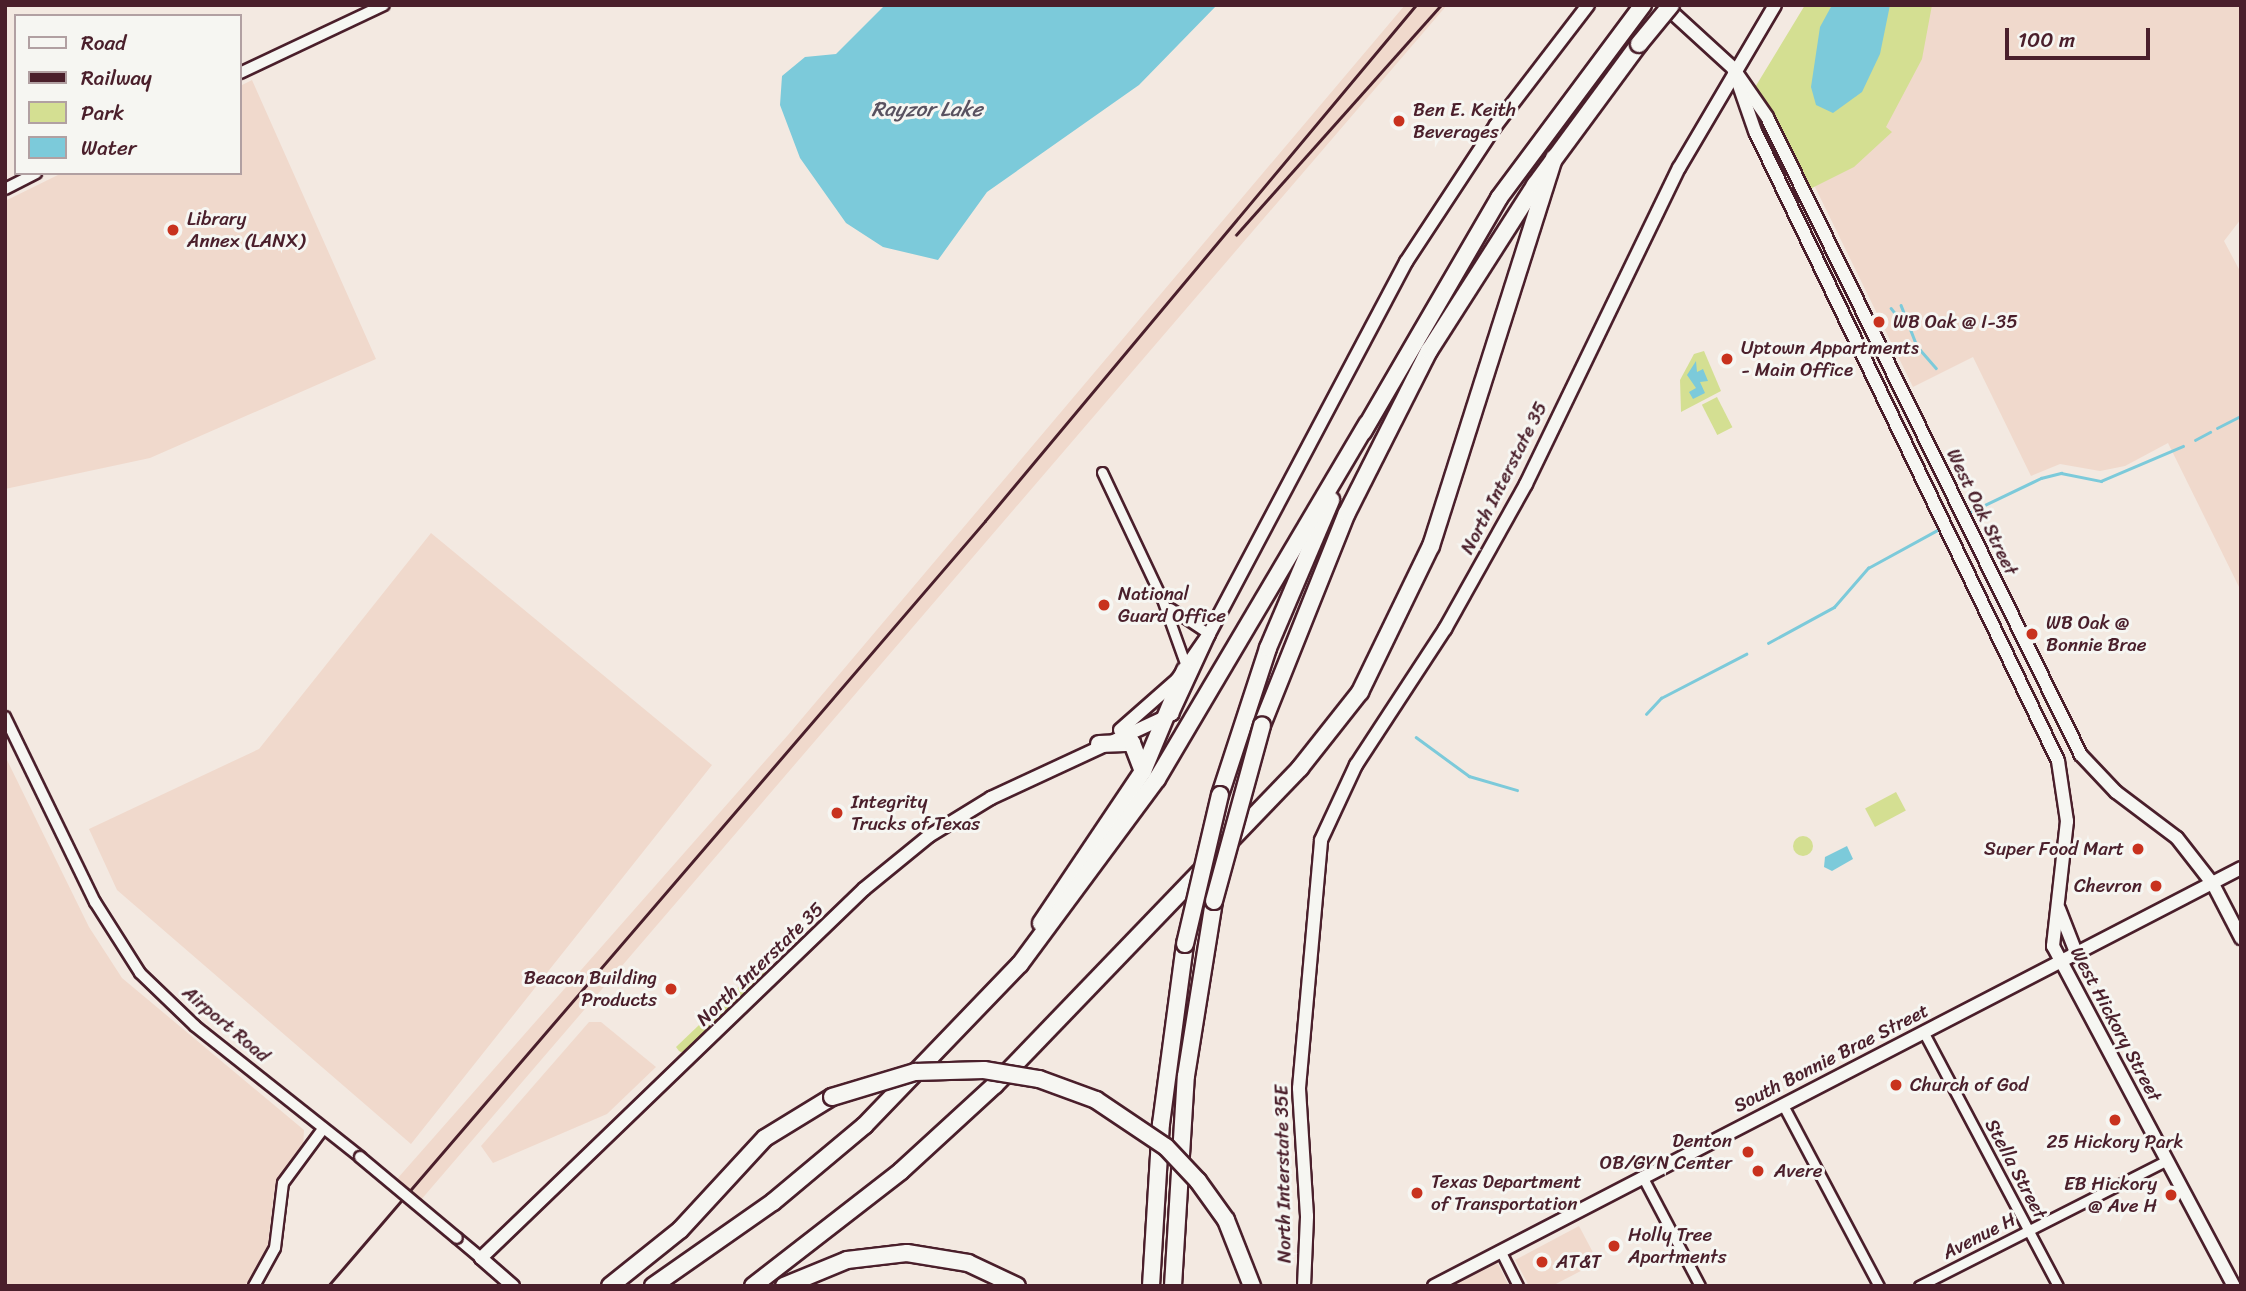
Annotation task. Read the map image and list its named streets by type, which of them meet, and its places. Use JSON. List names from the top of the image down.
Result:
{
  "streets": {
    "main road": [
      "North Interstate 35",
      "West Oak Street",
      "Airport Road",
      "West Hickory Street",
      "South Bonnie Brae Street",
      "North Interstate 35E"
    ],
    "street": ["Stella Street", "Avenue H"]
  },
  "crossings": [
    ["North Interstate 35", "West Oak Street"],
    ["North Interstate 35", "Airport Road"],
    ["North Interstate 35", "North Interstate 35E"],
    ["West Oak Street", "West Hickory Street"],
    ["West Oak Street", "South Bonnie Brae Street"],
    ["West Hickory Street", "South Bonnie Brae Street"],
    ["West Hickory Street", "Avenue H"],
    ["South Bonnie Brae Street", "Stella Street"],
    ["Stella Street", "Avenue H"]
  ],
  "water": ["Rayzor Lake"],
  "places": [
    "Ben E. Keith Beverages",
    "Library Annex (LANX)",
    "WB Oak @ I-35",
    "Uptown Appartments - Main Office",
    "National Guard Office",
    "WB Oak @ Bonnie Brae",
    "Integrity Trucks of Texas",
    "Super Food Mart",
    "Chevron",
    "Beacon Building Products",
    "Church of God",
    "25 Hickory Park",
    "Denton OB/GYN Center",
    "Avere",
    "Texas Department of Transportation",
    "EB Hickory @ Ave H",
    "Holly Tree Apartments",
    "AT&T"
  ],
  "legend": [
    "Road",
    "Railway",
    "Park",
    "Water"
  ],
  "scale_bar": "100 m"
}
